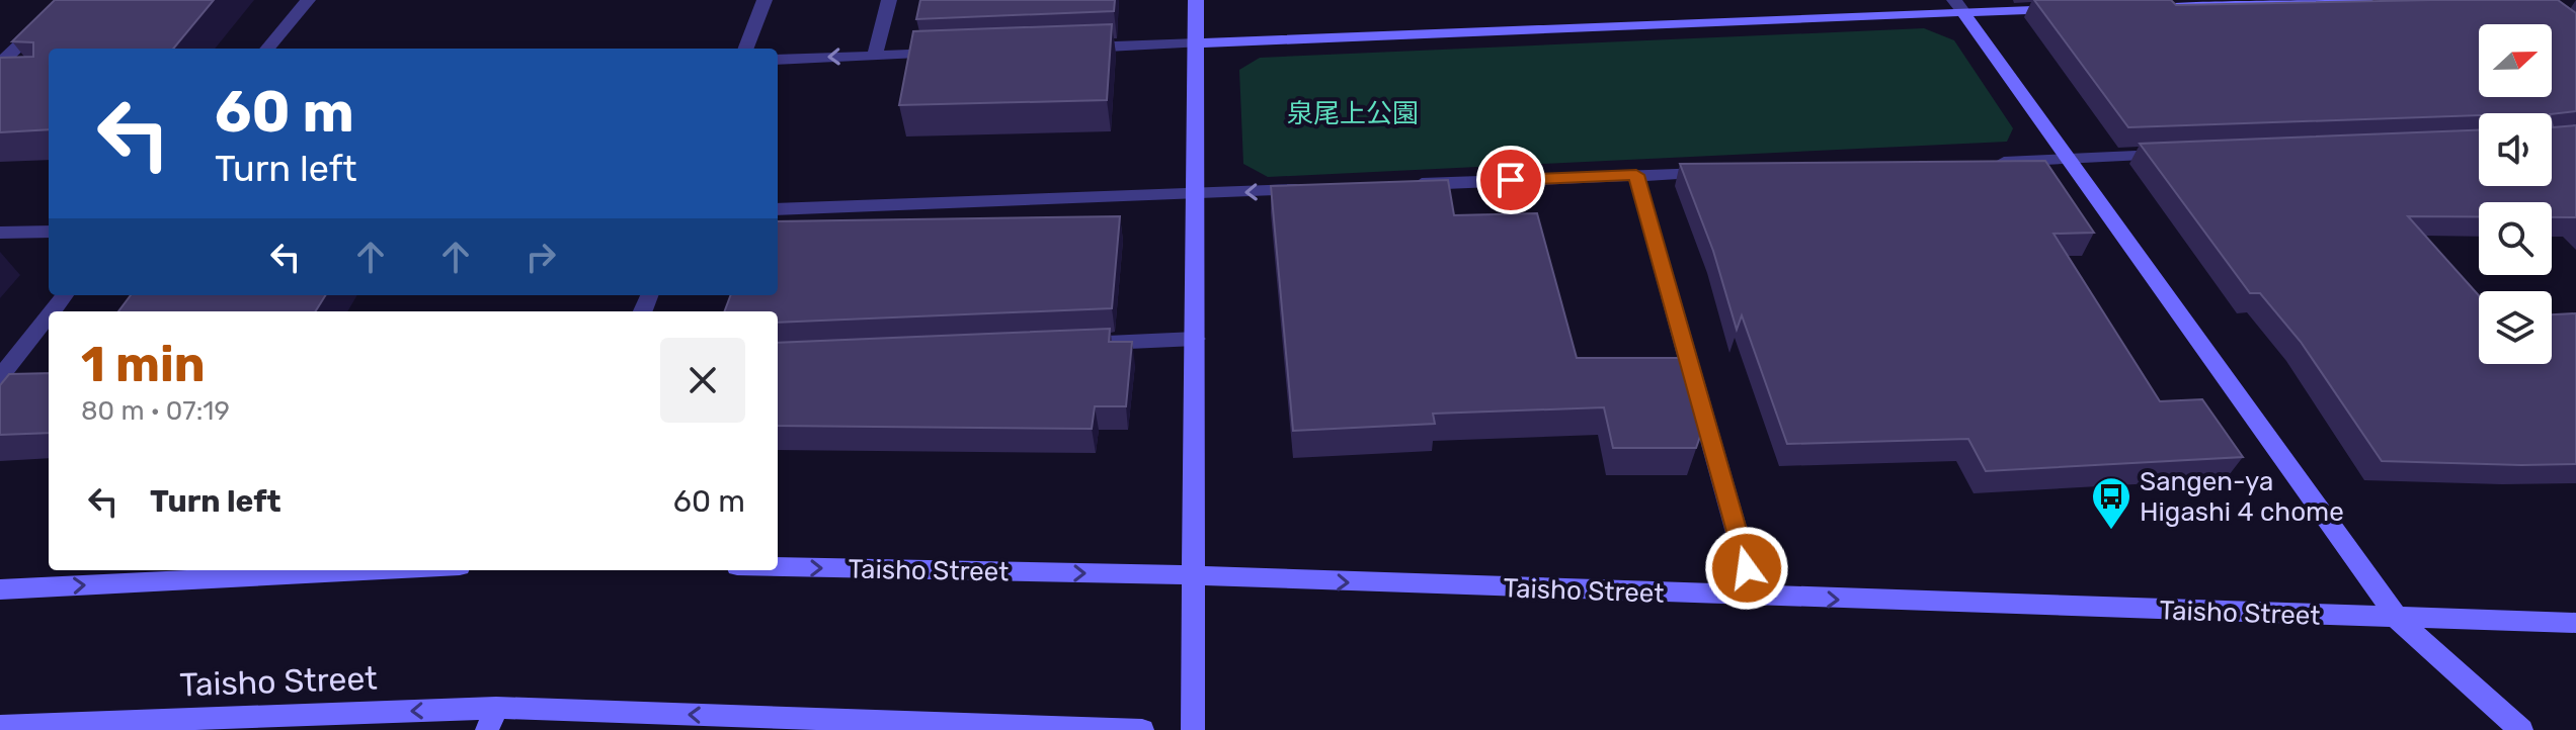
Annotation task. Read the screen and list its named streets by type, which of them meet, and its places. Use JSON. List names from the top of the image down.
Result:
{
  "streets": {
    "street": ["Taisho Street"]
  },
  "parks": ["泉尾上公園"],
  "places": {
    "bus stop": ["Sangen-ya Higashi 4 chome"]
  },
  "north": "right",
  "page": {
    "turn": ["60 m", "Turn left"],
    "heading": ["1 min", "80 m · 07:19"],
    "list": [
      {
        "name": "Turn left",
        "value": "60 m"
      }
    ]
  }
}
